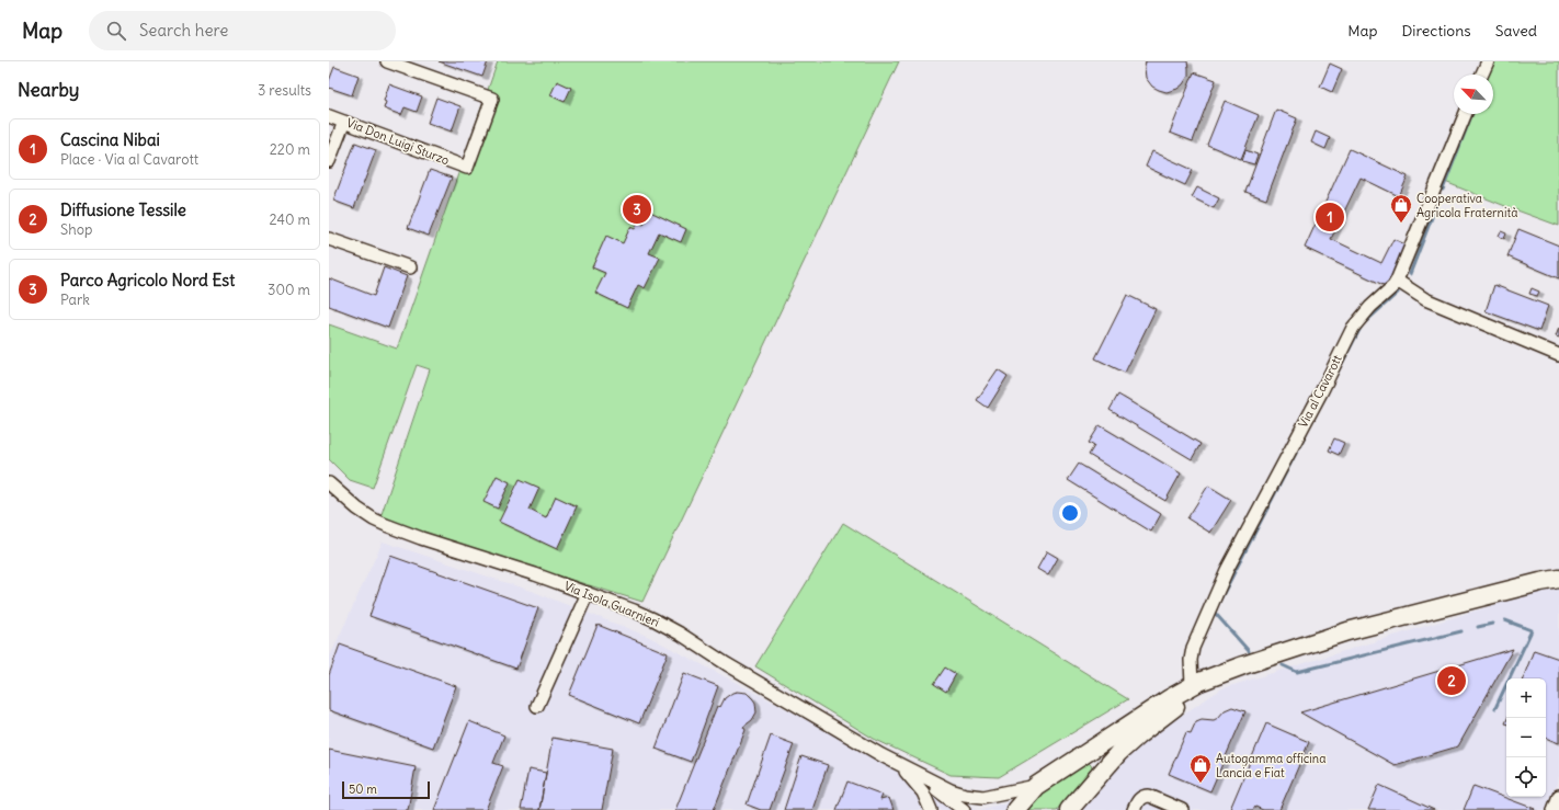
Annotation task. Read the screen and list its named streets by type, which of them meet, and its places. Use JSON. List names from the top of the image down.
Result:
{
  "streets": {
    "street": ["Via Don Luigi Sturzo", "Via al Cavarott", "Via Isola Guarnieri"]
  },
  "places": {
    "shop": ["Cooperativa Agricola Fraternità", "Autogamma officina Lancia e Fiat"]
  },
  "scale_bar": "50 m",
  "north": "top left",
  "page": {
    "header": "Map",
    "search": "Search here",
    "nav": ["Map", "Directions", "Saved"],
    "heading": ["Nearby", "3 results"],
    "list": [
      {
        "mark": "1",
        "name": "Cascina Nibai",
        "note": "Place · Via al Cavarott",
        "value": "220 m"
      },
      {
        "mark": "2",
        "name": "Diffusione Tessile",
        "note": "Shop",
        "value": "240 m"
      },
      {
        "mark": "3",
        "name": "Parco Agricolo Nord Est",
        "note": "Park",
        "value": "300 m"
      }
    ],
    "pins": ["3", "1", "2"],
    "map_buttons": ["+", "−"],
    "scale": "50 m"
  }
}
